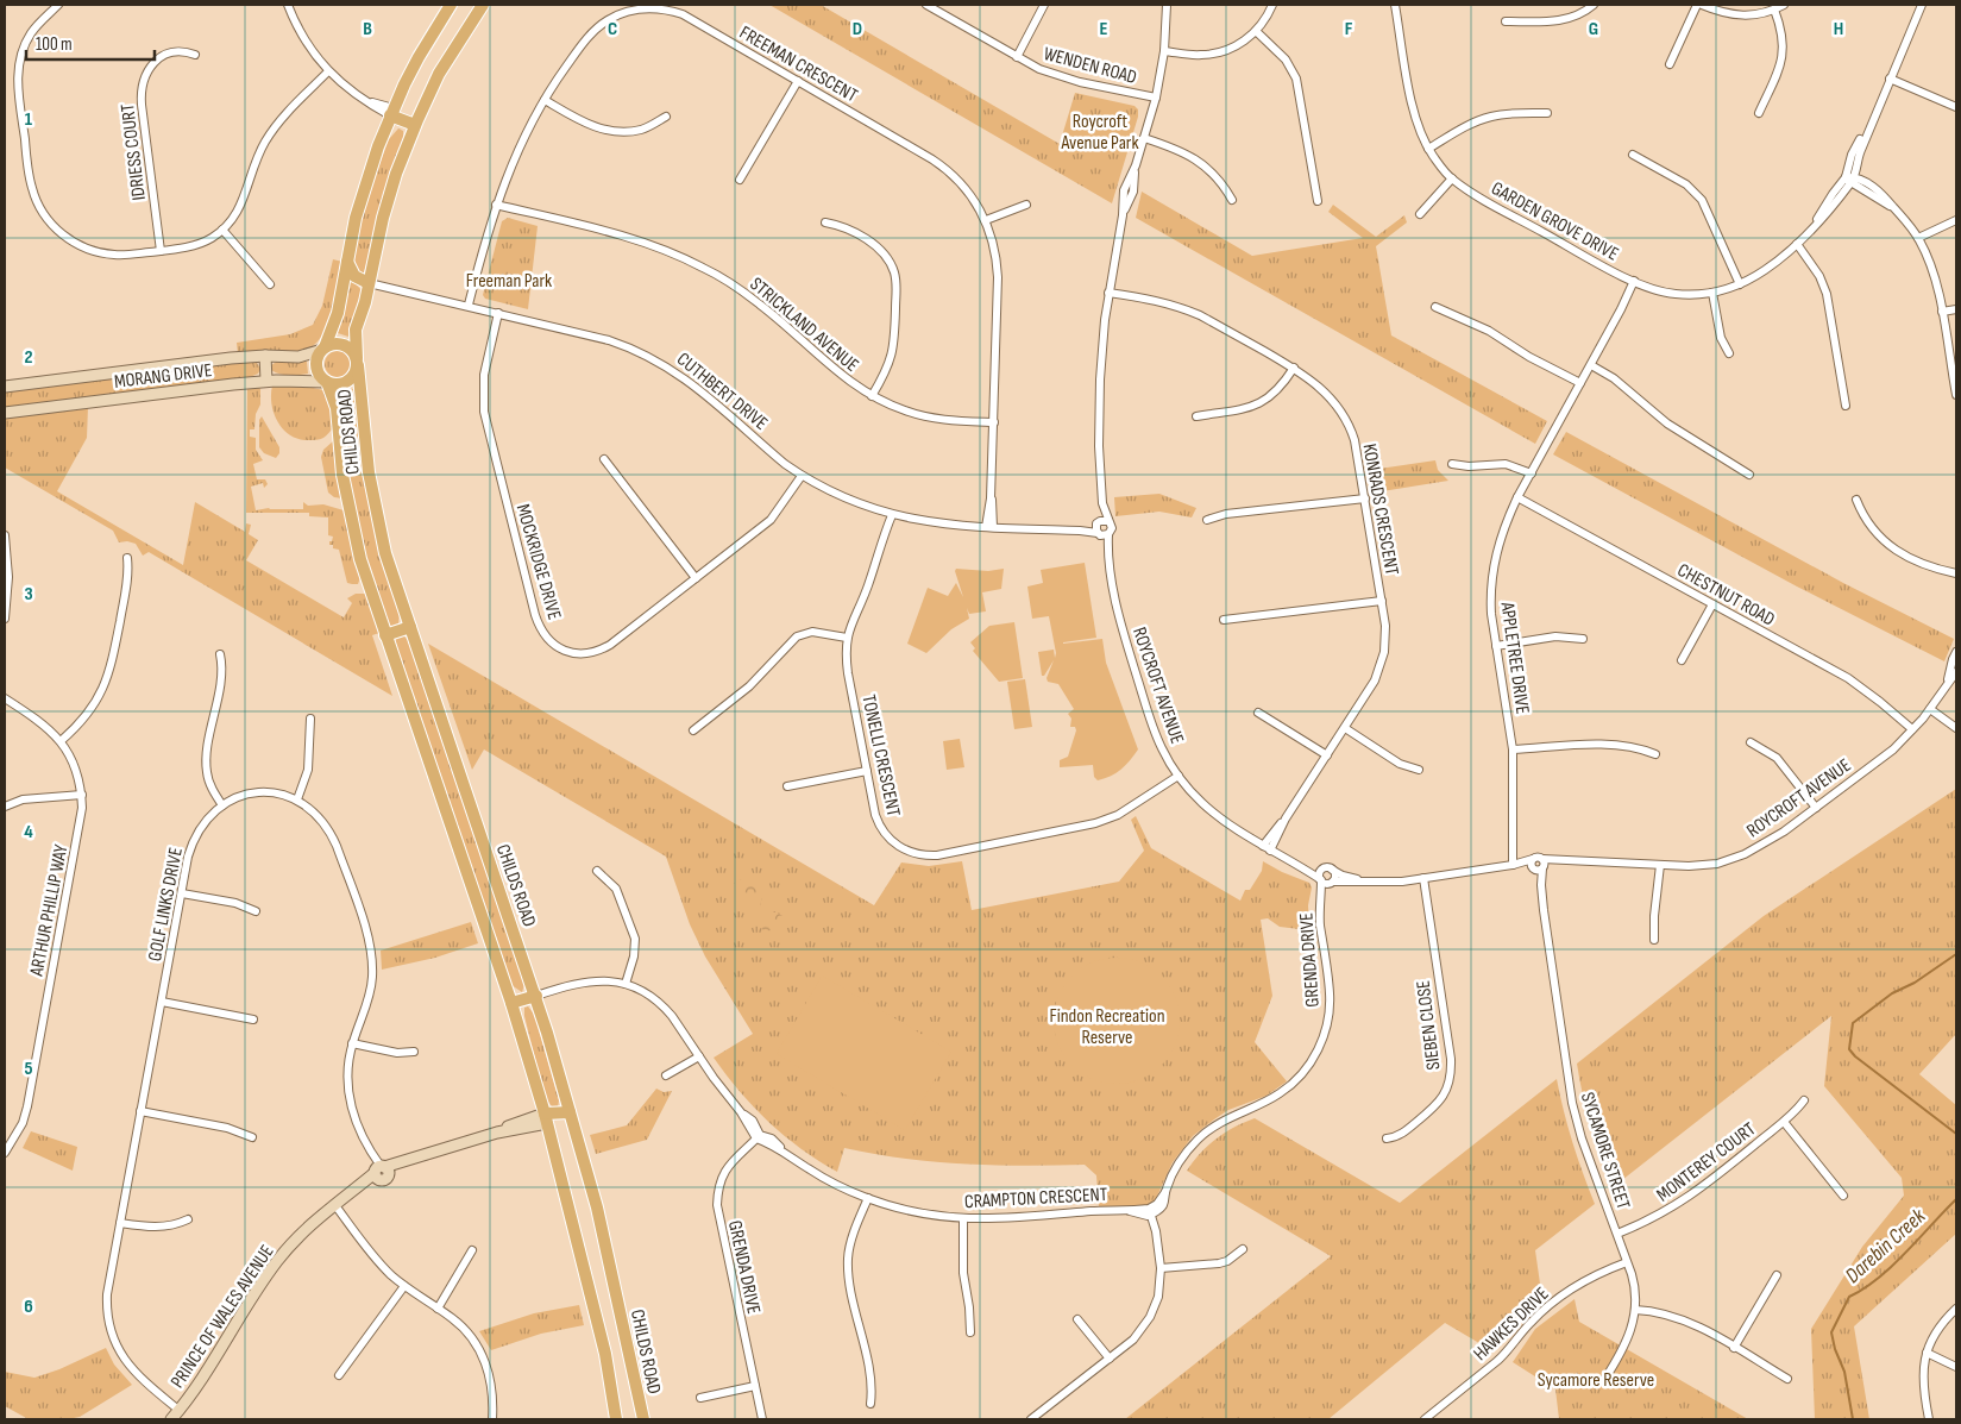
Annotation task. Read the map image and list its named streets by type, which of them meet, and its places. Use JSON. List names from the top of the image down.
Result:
{
  "streets": {
    "main road": ["MORANG DRIVE", "CHILDS ROAD", "PRINCE OF WALES AVENUE"],
    "street": [
      "FREEMAN CRESCENT",
      "WENDEN ROAD",
      "IDRIESS COURT",
      "GARDEN GROVE DRIVE",
      "STRICKLAND AVENUE",
      "CUTHBERT DRIVE",
      "KONRADS CRESCENT",
      "MOCKRIDGE DRIVE",
      "CHESTNUT ROAD",
      "APPLETREE DRIVE",
      "ROYCROFT AVENUE",
      "TONELLI CRESCENT",
      "GOLF LINKS DRIVE",
      "ARTHUR PHILLIP WAY",
      "GRENDA DRIVE",
      "SIEBEN CLOSE",
      "SYCAMORE STREET",
      "MONTEREY COURT",
      "CRAMPTON CRESCENT",
      "HAWKES DRIVE"
    ]
  },
  "crossings": [
    ["FREEMAN CRESCENT", "STRICKLAND AVENUE"],
    ["FREEMAN CRESCENT", "CUTHBERT DRIVE"],
    ["GARDEN GROVE DRIVE", "APPLETREE DRIVE"],
    ["MORANG DRIVE", "CHILDS ROAD"],
    ["CUTHBERT DRIVE", "CHILDS ROAD"],
    ["CUTHBERT DRIVE", "MOCKRIDGE DRIVE"],
    ["CUTHBERT DRIVE", "ROYCROFT AVENUE"],
    ["CUTHBERT DRIVE", "TONELLI CRESCENT"],
    ["CHILDS ROAD", "PRINCE OF WALES AVENUE"],
    ["KONRADS CRESCENT", "ROYCROFT AVENUE"],
    ["CHESTNUT ROAD", "APPLETREE DRIVE"],
    ["CHESTNUT ROAD", "ROYCROFT AVENUE"],
    ["ROYCROFT AVENUE", "TONELLI CRESCENT"],
    ["ROYCROFT AVENUE", "GRENDA DRIVE"],
    ["ROYCROFT AVENUE", "SYCAMORE STREET"],
    ["GOLF LINKS DRIVE", "PRINCE OF WALES AVENUE"],
    ["GRENDA DRIVE", "CRAMPTON CRESCENT"],
    ["SYCAMORE STREET", "MONTEREY COURT"],
    ["SYCAMORE STREET", "HAWKES DRIVE"]
  ],
  "water": ["Darebin Creek"],
  "parks": [
    "Roycroft Avenue Park",
    "Freeman Park",
    "Findon Recreation Reserve",
    "Sycamore Reserve"
  ],
  "scale_bar": "100 m",
  "grid": {
    "columns": [
      "B",
      "C",
      "D",
      "E",
      "F",
      "G",
      "H"
    ],
    "rows": [
      "1",
      "2",
      "3",
      "4",
      "5",
      "6"
    ]
  }
}
